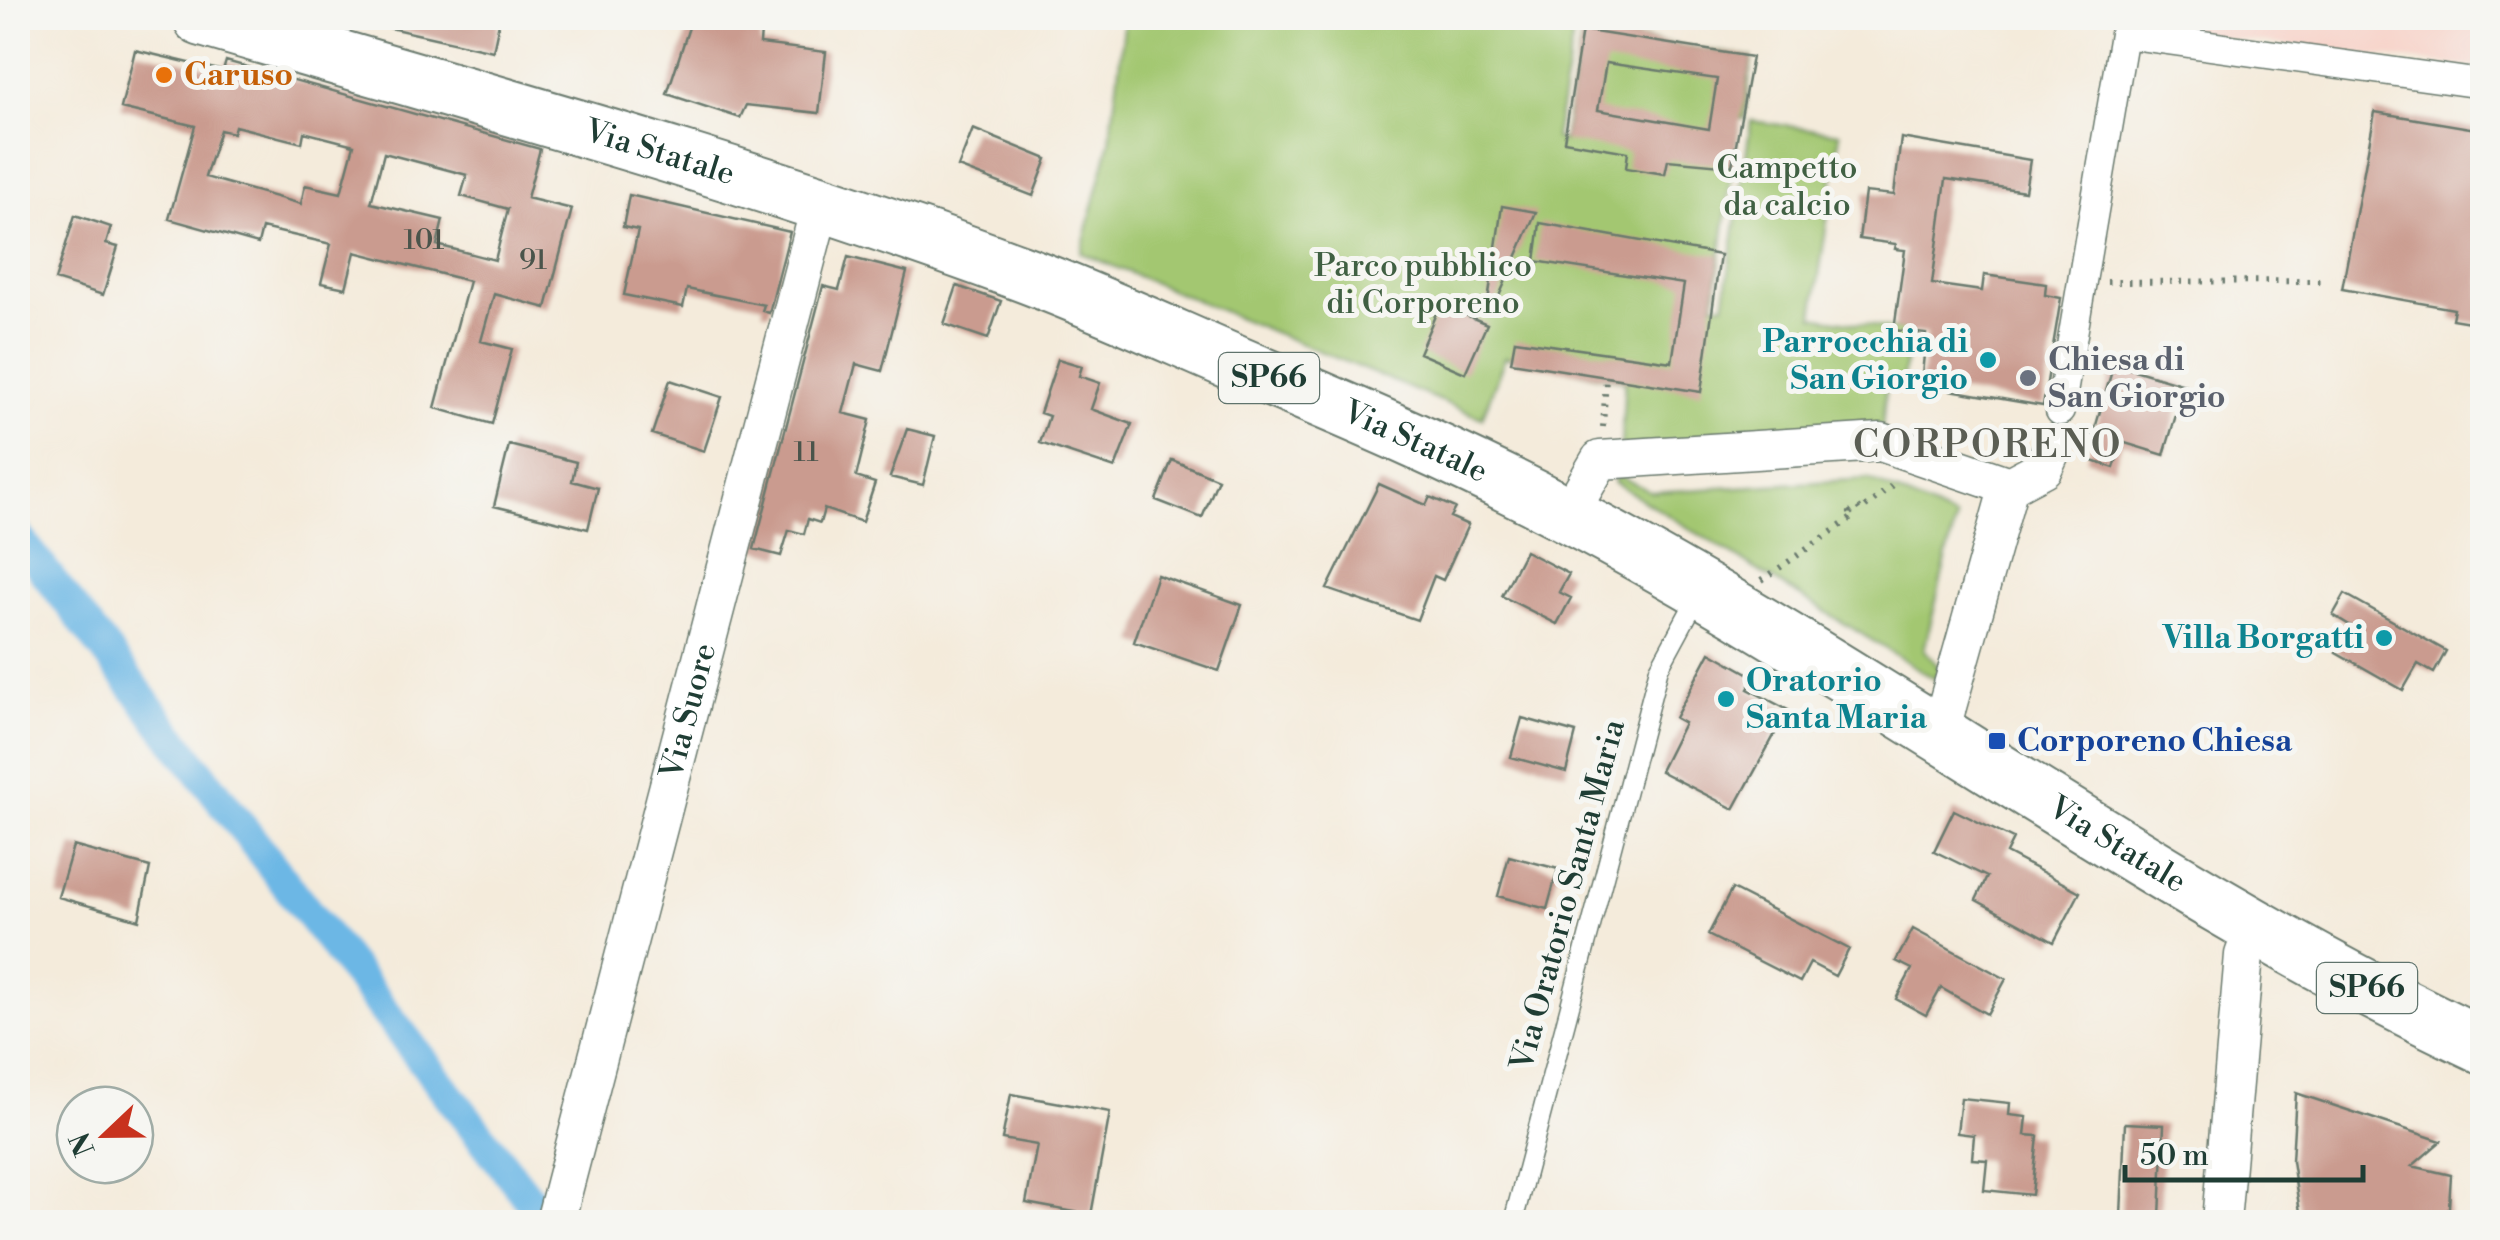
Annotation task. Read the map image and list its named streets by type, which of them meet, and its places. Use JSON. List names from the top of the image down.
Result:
{
  "streets": {
    "main road": ["Via Statale", "SP66"],
    "street": ["Via Suore"],
    "lane": ["Via Oratorio Santa Maria"]
  },
  "crossings": [
    ["Via Statale", "Via Suore"],
    ["Via Statale", "Via Oratorio Santa Maria"]
  ],
  "districts": ["CORPORENO"],
  "parks": ["Campetto da calcio", "Parco pubblico di Corporeno"],
  "places": {
    "other": [
      "Caruso",
      "Parrocchia di San Giorgio",
      "Chiesa di San Giorgio",
      "Villa Borgatti",
      "Oratorio Santa Maria"
    ],
    "transit": ["Corporeno Chiesa"]
  },
  "house_numbers": ["101", "91", "11"],
  "scale_bar": "50 m",
  "north": "left"
}
